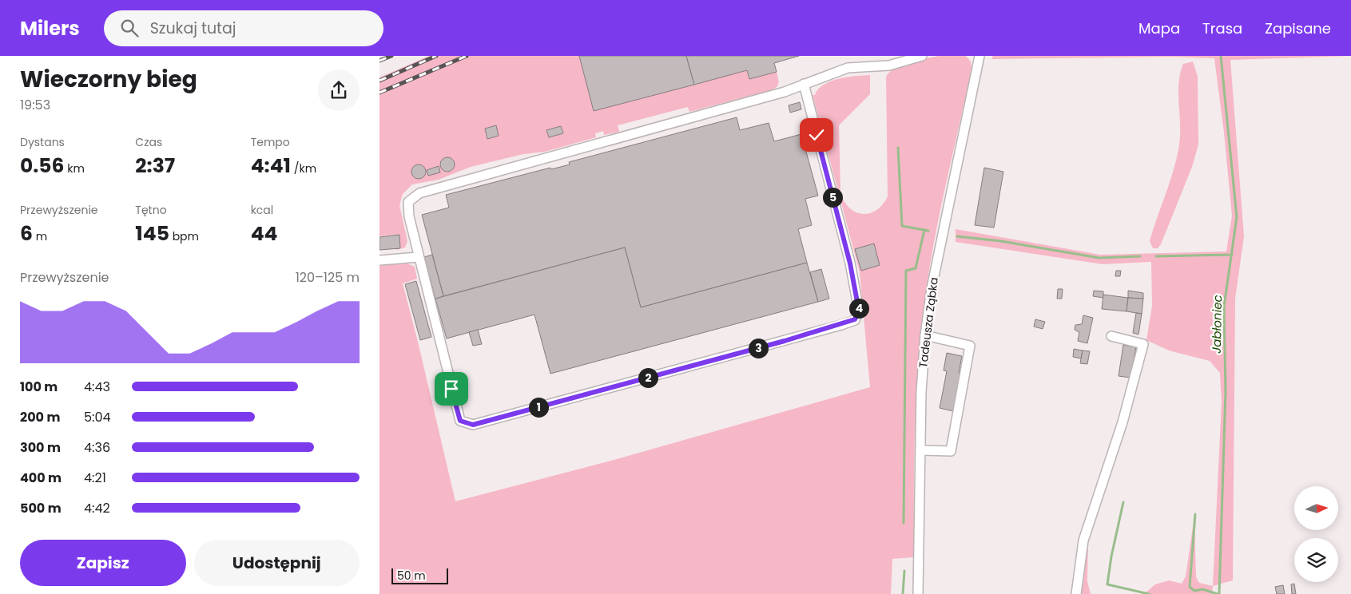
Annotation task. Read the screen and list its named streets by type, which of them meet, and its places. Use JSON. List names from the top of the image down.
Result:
{
  "streets": {
    "street": ["Tadeusza Ząbka"]
  },
  "water": ["Jabłoniec"],
  "scale_bar": "50 m",
  "north": "right",
  "page": {
    "header": "Milers",
    "search": "Szukaj tutaj",
    "nav": ["Mapa", "Trasa", "Zapisane"],
    "heading": ["Wieczorny bieg", "19:53"],
    "stats": [
      ["Dystans", "0.56 km"],
      ["Czas", "2:37"],
      ["Tempo", "4:41 /km"],
      ["Przewyższenie", "6 m"],
      ["Tętno", "145 bpm"],
      ["kcal", "44"]
    ],
    "pins": [
      "5",
      "4",
      "3",
      "2",
      "1"
    ],
    "chart": ["Przewyższenie", "120–125 m"],
    "list": [
      {
        "name": "100 m",
        "note": "4:43"
      },
      {
        "name": "200 m",
        "note": "5:04"
      },
      {
        "name": "300 m",
        "note": "4:36"
      },
      {
        "name": "400 m",
        "note": "4:21"
      },
      {
        "name": "500 m",
        "note": "4:42"
      }
    ],
    "buttons": ["Zapisz", "Udostępnij"],
    "scale": "50 m"
  }
}
